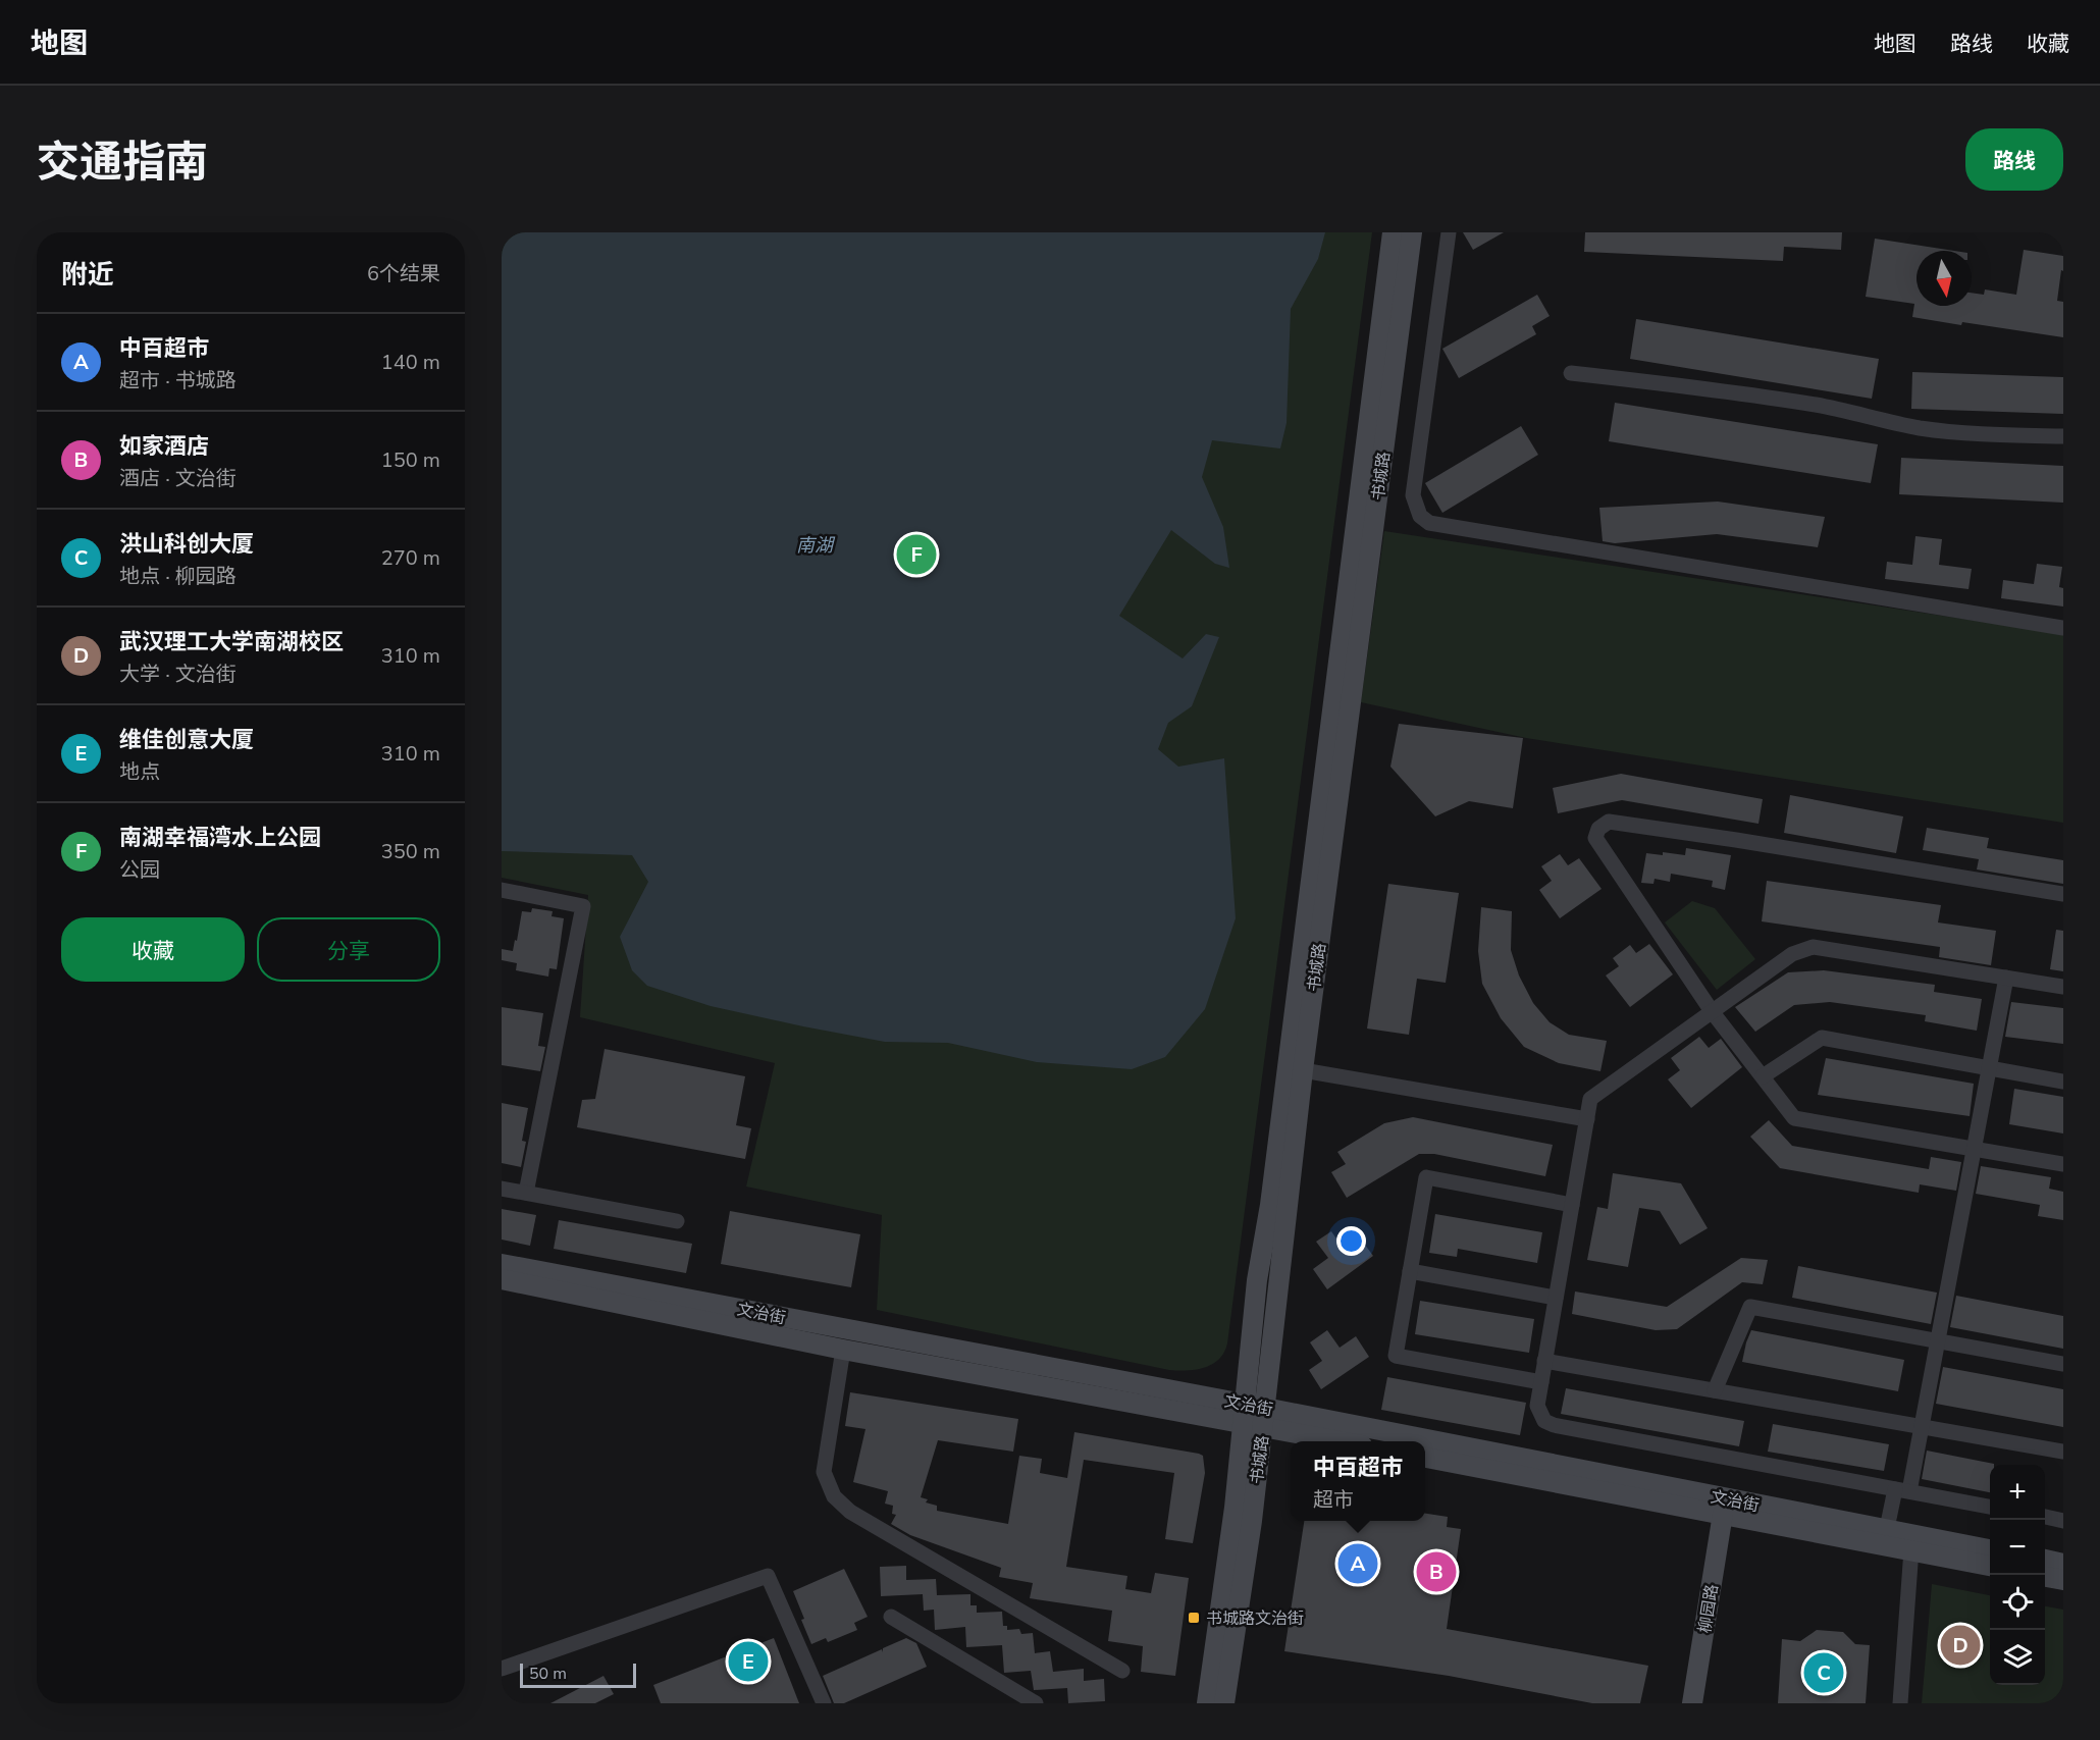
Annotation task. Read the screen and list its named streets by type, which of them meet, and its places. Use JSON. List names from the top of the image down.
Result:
{
  "streets": {
    "main road": ["书城路", "文治街", "柳园路"]
  },
  "crossings": [
    ["书城路", "文治街"],
    ["文治街", "柳园路"]
  ],
  "water": ["南湖"],
  "places": {
    "transit": ["书城路文治街"]
  },
  "scale_bar": "50 m",
  "north": "bottom",
  "page": {
    "header": "地图",
    "nav": ["地图", "路线", "收藏"],
    "title": "交通指南",
    "buttons": [
      "路线",
      ["收藏", "分享"]
    ],
    "heading": ["附近", "6个结果"],
    "list": [
      {
        "mark": "A",
        "name": "中百超市",
        "note": "超市 · 书城路",
        "value": "140 m"
      },
      {
        "mark": "B",
        "name": "如家酒店",
        "note": "酒店 · 文治街",
        "value": "150 m"
      },
      {
        "mark": "C",
        "name": "洪山科创大厦",
        "note": "地点 · 柳园路",
        "value": "270 m"
      },
      {
        "mark": "D",
        "name": "武汉理工大学南湖校区",
        "note": "大学 · 文治街",
        "value": "310 m"
      },
      {
        "mark": "E",
        "name": "维佳创意大厦",
        "note": "地点",
        "value": "310 m"
      },
      {
        "mark": "F",
        "name": "南湖幸福湾水上公园",
        "note": "公园",
        "value": "350 m"
      }
    ],
    "pins": [
      "F",
      "A",
      "B",
      "D",
      "E",
      "C"
    ],
    "popup": ["中百超市", "超市"],
    "map_buttons": ["+", "−"],
    "scale": "50 m"
  }
}
